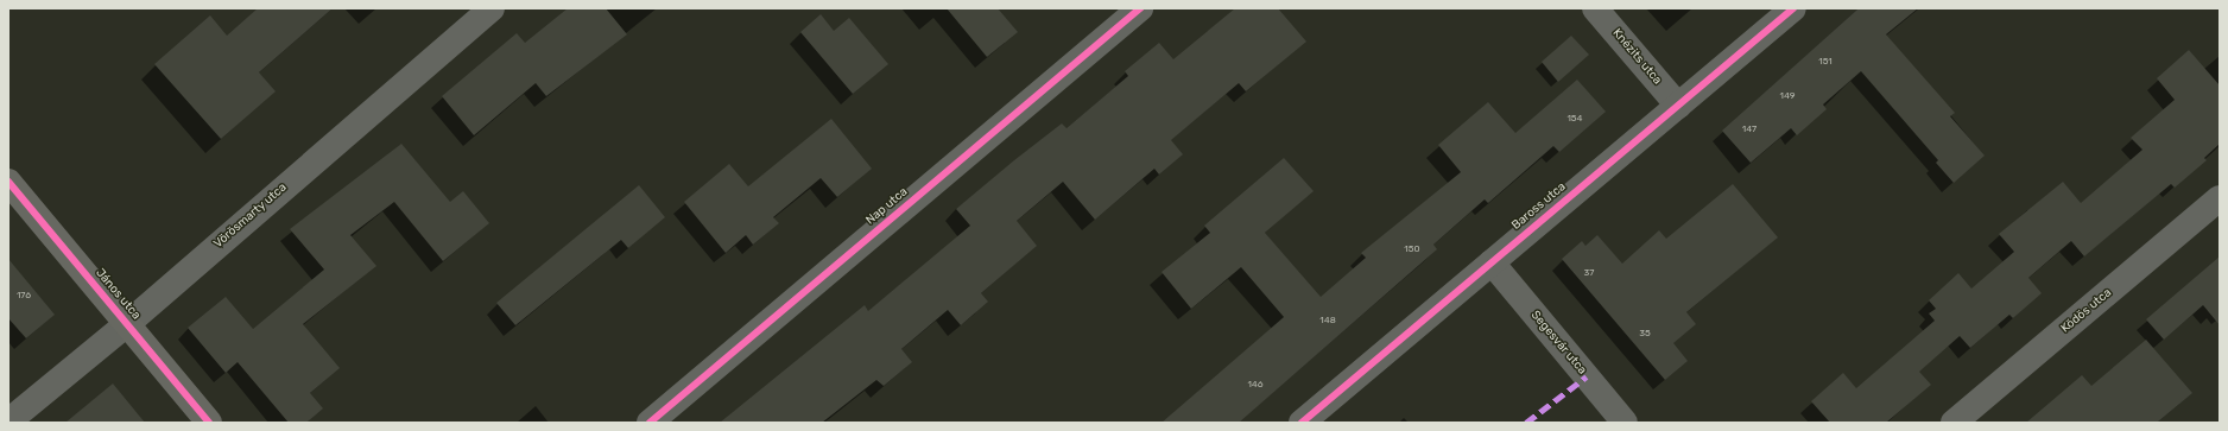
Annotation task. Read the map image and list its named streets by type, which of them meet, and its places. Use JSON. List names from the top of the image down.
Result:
{
  "streets": {
    "street": [
      "Knézits utca",
      "Nap utca",
      "Baross utca",
      "Vörösmarty utca",
      "János utca",
      "Ködös utca",
      "Segesvár utca"
    ]
  },
  "crossings": [
    ["Knézits utca", "Baross utca"],
    ["Baross utca", "Segesvár utca"],
    ["Vörösmarty utca", "János utca"]
  ],
  "house_numbers": [
    "151",
    "149",
    "154",
    "147",
    "150",
    "37",
    "176",
    "148",
    "35",
    "146"
  ]
}
